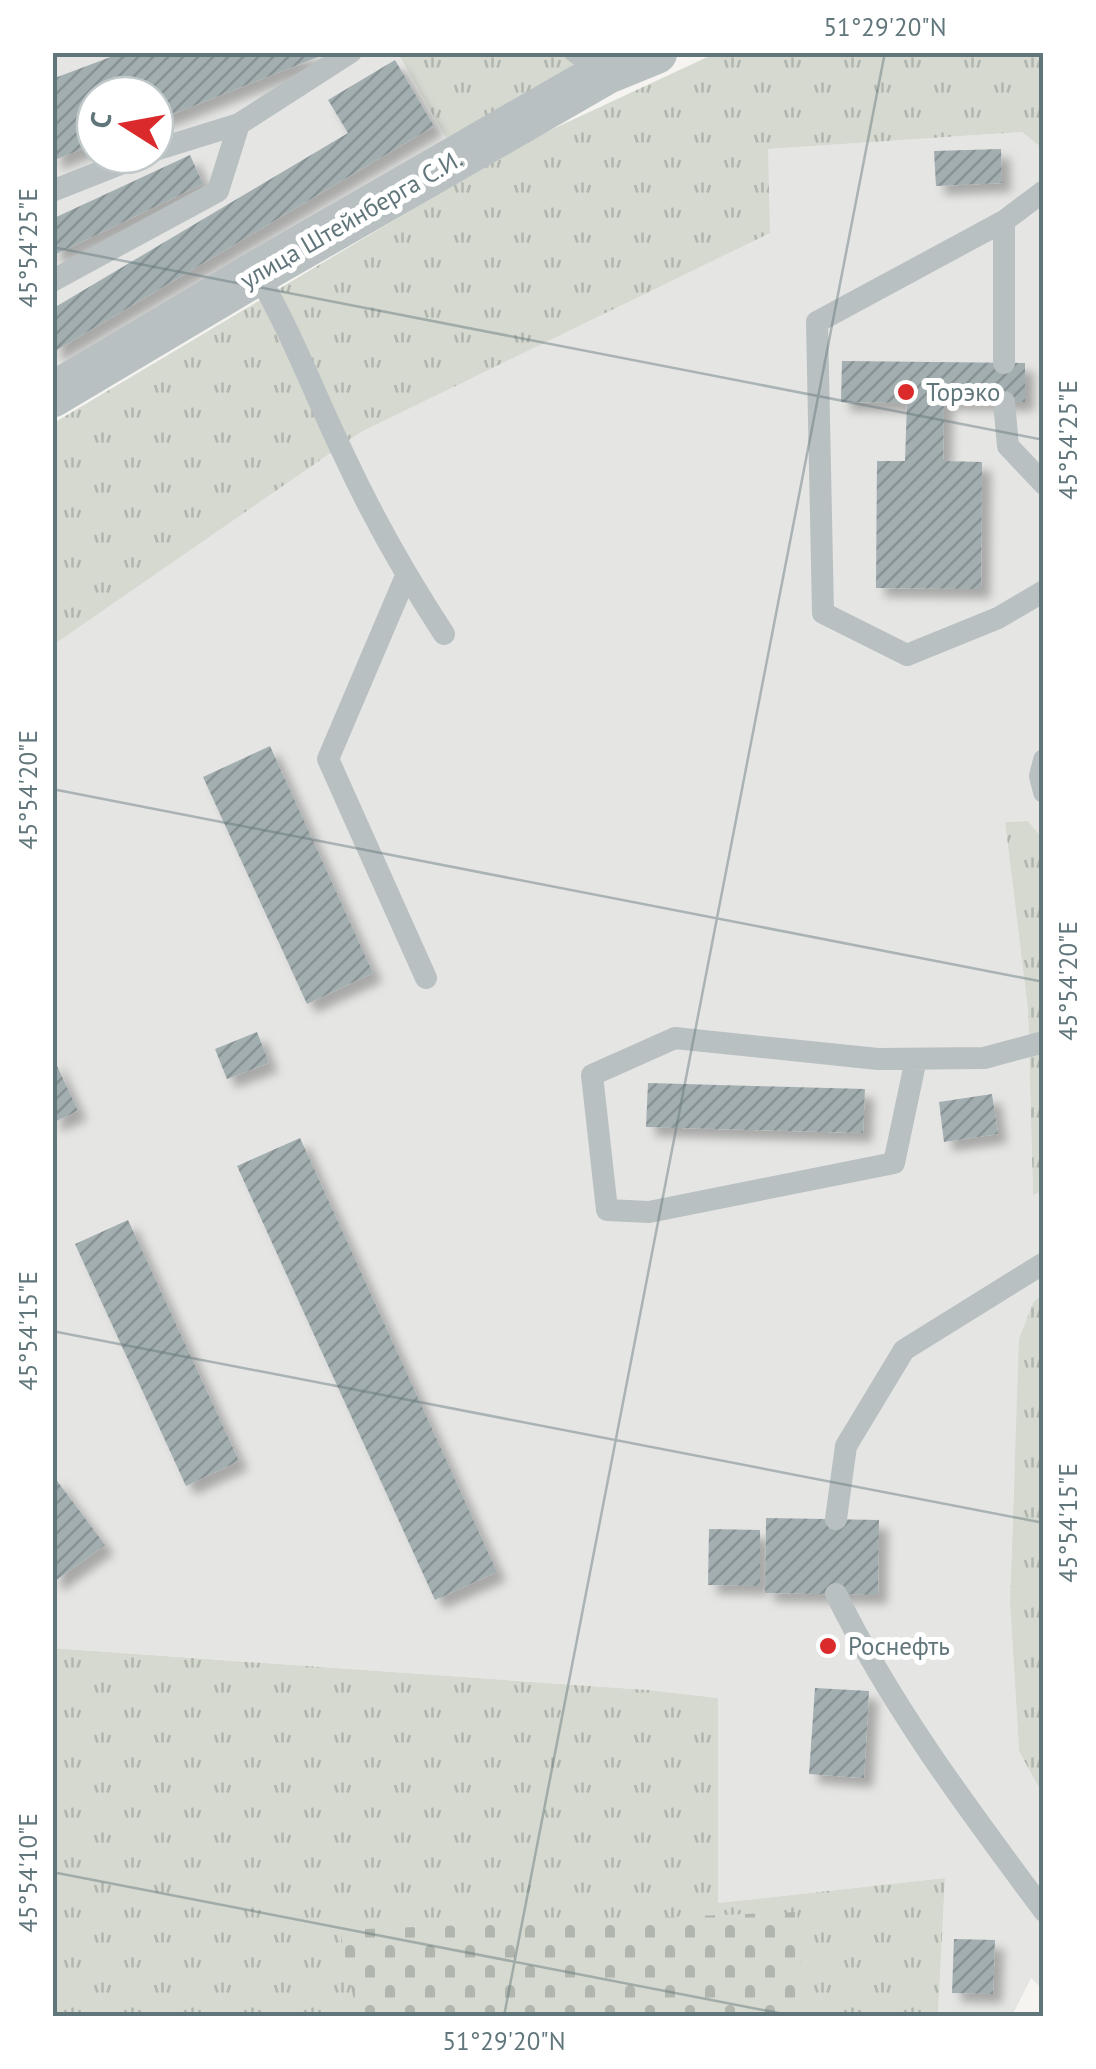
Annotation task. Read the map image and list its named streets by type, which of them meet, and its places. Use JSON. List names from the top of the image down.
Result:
{
  "streets": {
    "street": ["улица Штейнберга С.И."]
  },
  "places": ["Торэко", "Роснефть"],
  "north": "left",
  "coordinates": [
    "51°29'20\"N",
    "45°54'25\"E",
    "45°54'20\"E",
    "45°54'15\"E",
    "45°54'10\"E"
  ]
}
